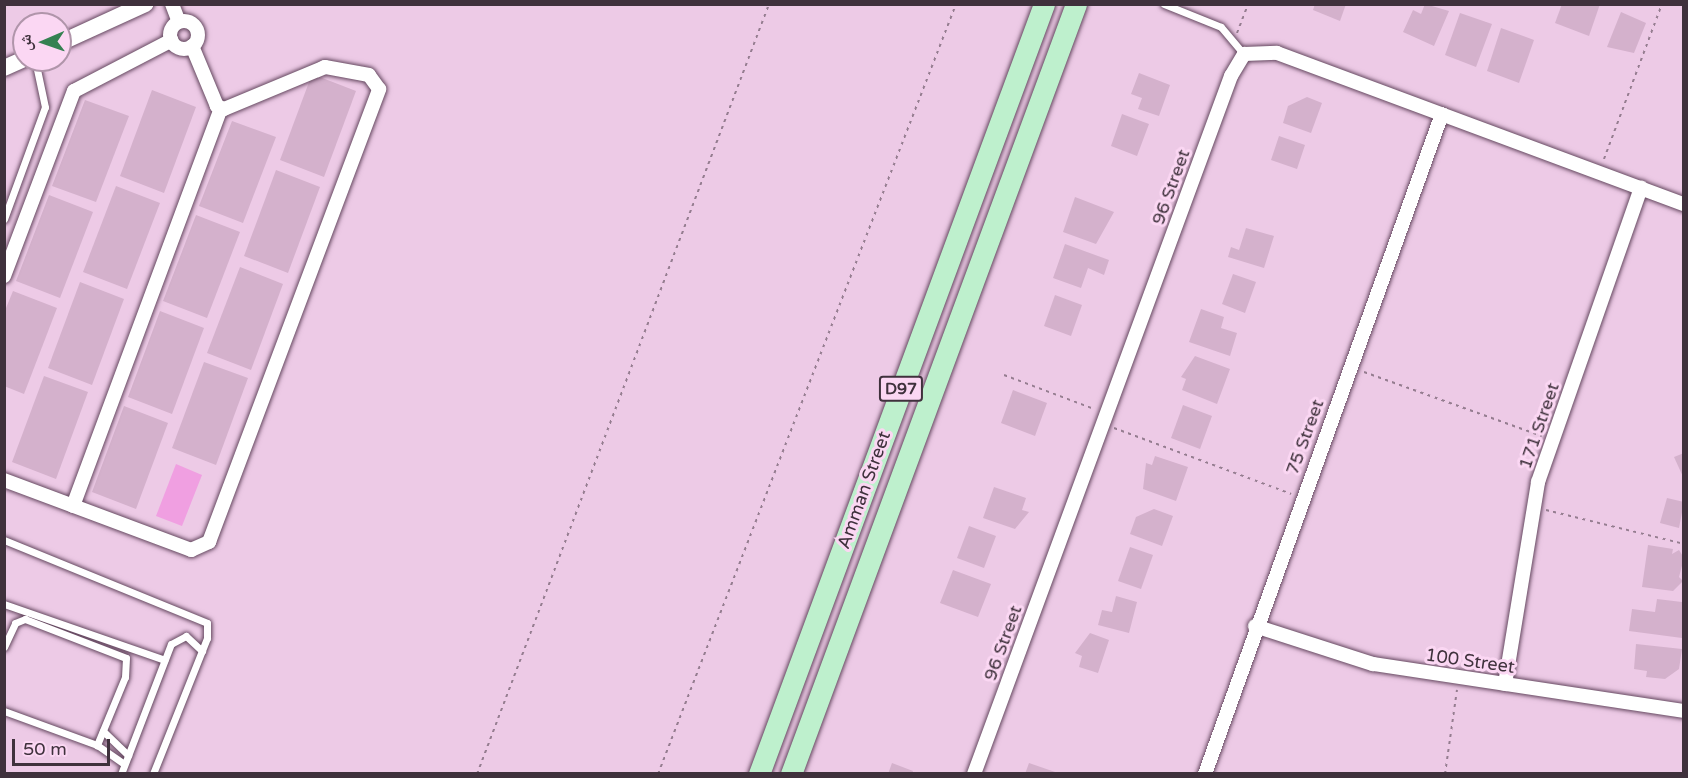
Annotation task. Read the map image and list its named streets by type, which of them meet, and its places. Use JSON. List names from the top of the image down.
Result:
{
  "streets": {
    "main road": ["D97", "Amman Street"],
    "street": [
      "96 Street",
      "171 Street",
      "75 Street",
      "100 Street"
    ]
  },
  "crossings": [
    ["171 Street", "100 Street"],
    ["75 Street", "100 Street"]
  ],
  "scale_bar": "50 m",
  "north": "left"
}
